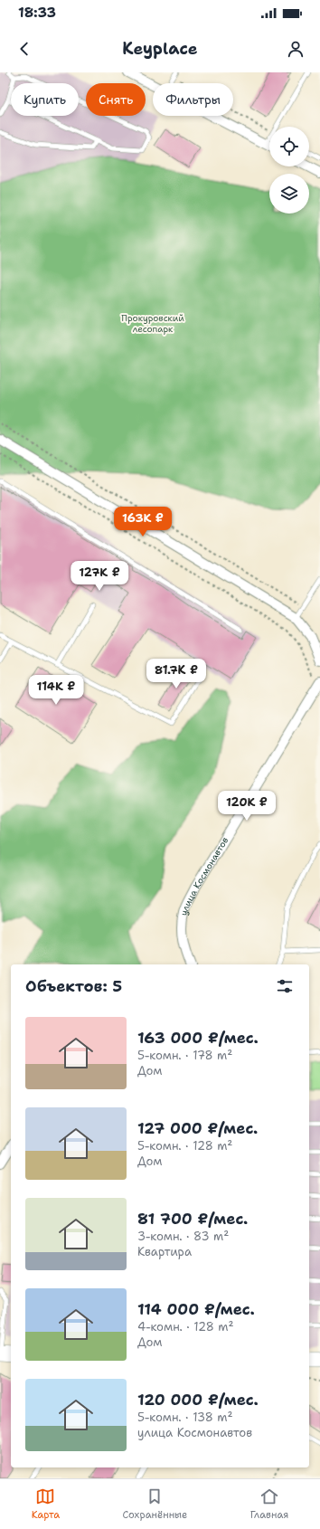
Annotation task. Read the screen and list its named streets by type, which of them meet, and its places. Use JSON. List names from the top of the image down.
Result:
{
  "streets": {
    "street": ["улица Космонавтов"]
  },
  "parks": ["Прокуровский лесопарк"],
  "page": {
    "status": "18:33",
    "header": "Keyplace",
    "chip": ["Купить", "Снять", "Фильтры"],
    "price": [
      "163K ₽",
      "127K ₽",
      "81.7K ₽",
      "114K ₽",
      "120K ₽"
    ],
    "heading": "Объектов: 5",
    "list": [
      {
        "name": "163 000 ₽/мес.",
        "note": "5-комн. · 178 m² · Дом"
      },
      {
        "name": "127 000 ₽/мес.",
        "note": "5-комн. · 128 m² · Дом"
      },
      {
        "name": "81 700 ₽/мес.",
        "note": "3-комн. · 83 m² · Квартира"
      },
      {
        "name": "114 000 ₽/мес.",
        "note": "4-комн. · 128 m² · Дом"
      },
      {
        "name": "120 000 ₽/мес.",
        "note": "5-комн. · 138 m² · улица Космонавтов"
      }
    ],
    "tabs": ["Карта", "Сохранённые", "Главная"]
  }
}
